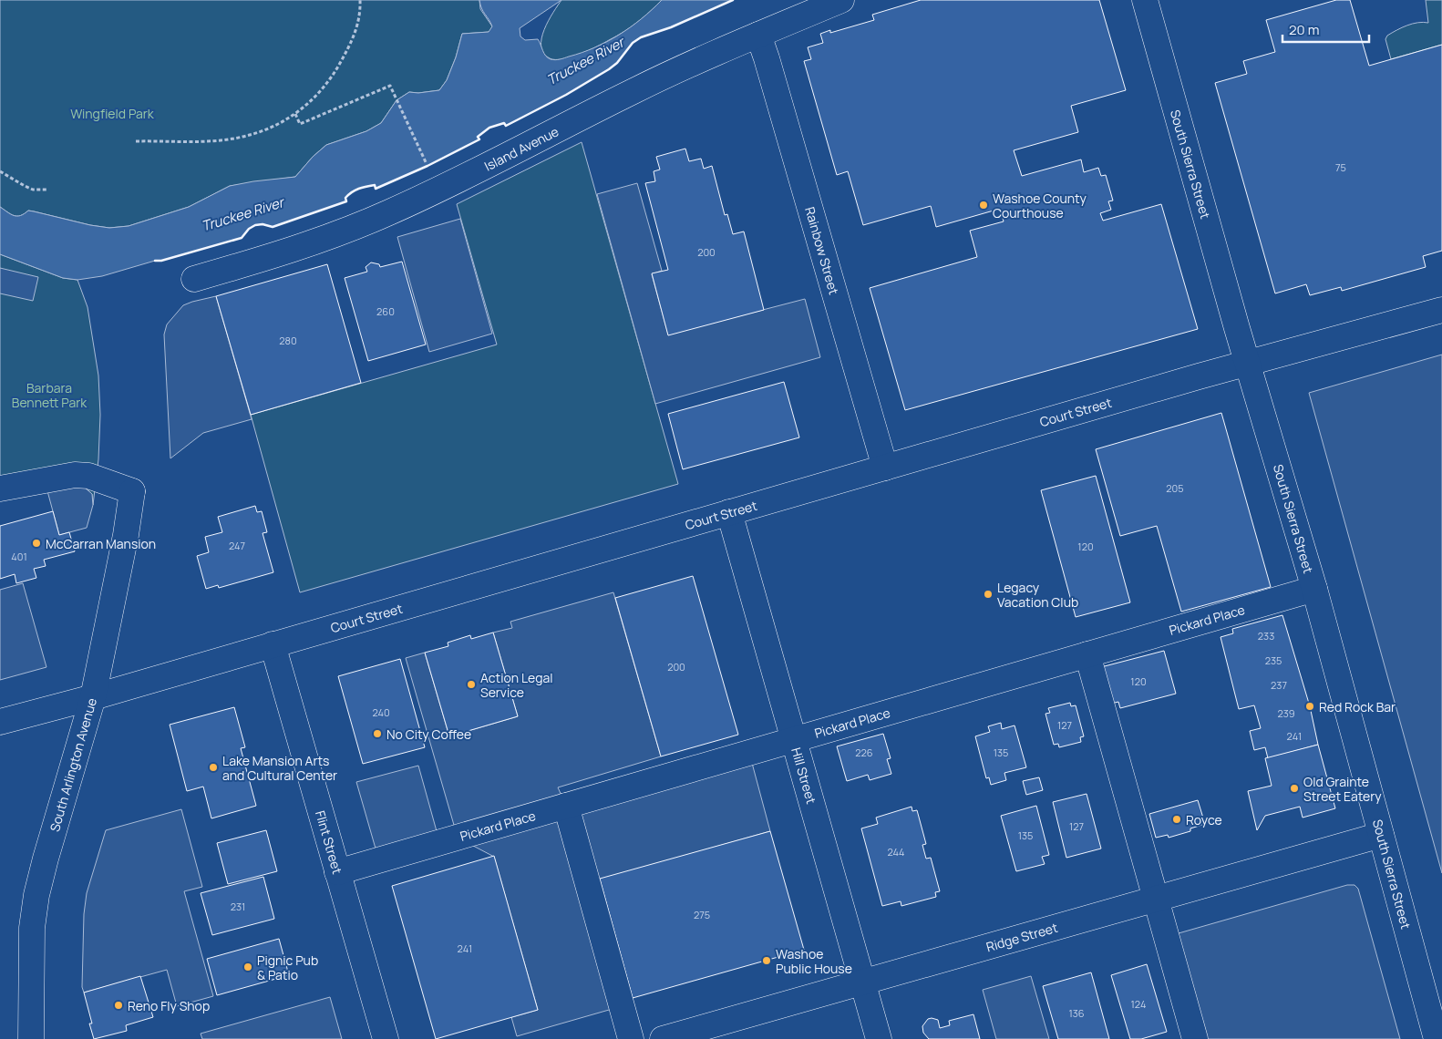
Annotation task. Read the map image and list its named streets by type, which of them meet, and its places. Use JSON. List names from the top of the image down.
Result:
{
  "streets": {
    "street": [
      "Island Avenue",
      "South Sierra Street",
      "Rainbow Street",
      "Court Street",
      "Pickard Place",
      "South Arlington Avenue",
      "Hill Street",
      "Flint Street",
      "Ridge Street"
    ]
  },
  "crossings": [
    ["Island Avenue", "Rainbow Street"],
    ["South Sierra Street", "Court Street"],
    ["South Sierra Street", "Pickard Place"],
    ["South Sierra Street", "Ridge Street"],
    ["Rainbow Street", "Court Street"],
    ["Court Street", "South Arlington Avenue"],
    ["Court Street", "Hill Street"],
    ["Court Street", "Flint Street"],
    ["Pickard Place", "Hill Street"],
    ["Pickard Place", "Flint Street"],
    ["Hill Street", "Ridge Street"]
  ],
  "water": ["Truckee River"],
  "parks": ["Wingfield Park", "Barbara Bennett Park"],
  "places": [
    "Washoe County Courthouse",
    "McCarran Mansion",
    "Legacy Vacation Club",
    "Action Legal Service",
    "Red Rock Bar",
    "No City Coffee",
    "Lake Mansion Arts and Cultural Center",
    "Old Grainte Street Eatery",
    "Royce",
    "Washoe Public House",
    "Pignic Pub & Patio",
    "Reno Fly Shop"
  ],
  "house_numbers": [
    "75",
    "200",
    "260",
    "280",
    "205",
    "247",
    "120",
    "401",
    "233",
    "235",
    "200",
    "120",
    "237",
    "240",
    "239",
    "127",
    "241",
    "226",
    "135",
    "127",
    "135",
    "244",
    "231",
    "275",
    "241",
    "124",
    "136"
  ],
  "scale_bar": "20 m"
}
